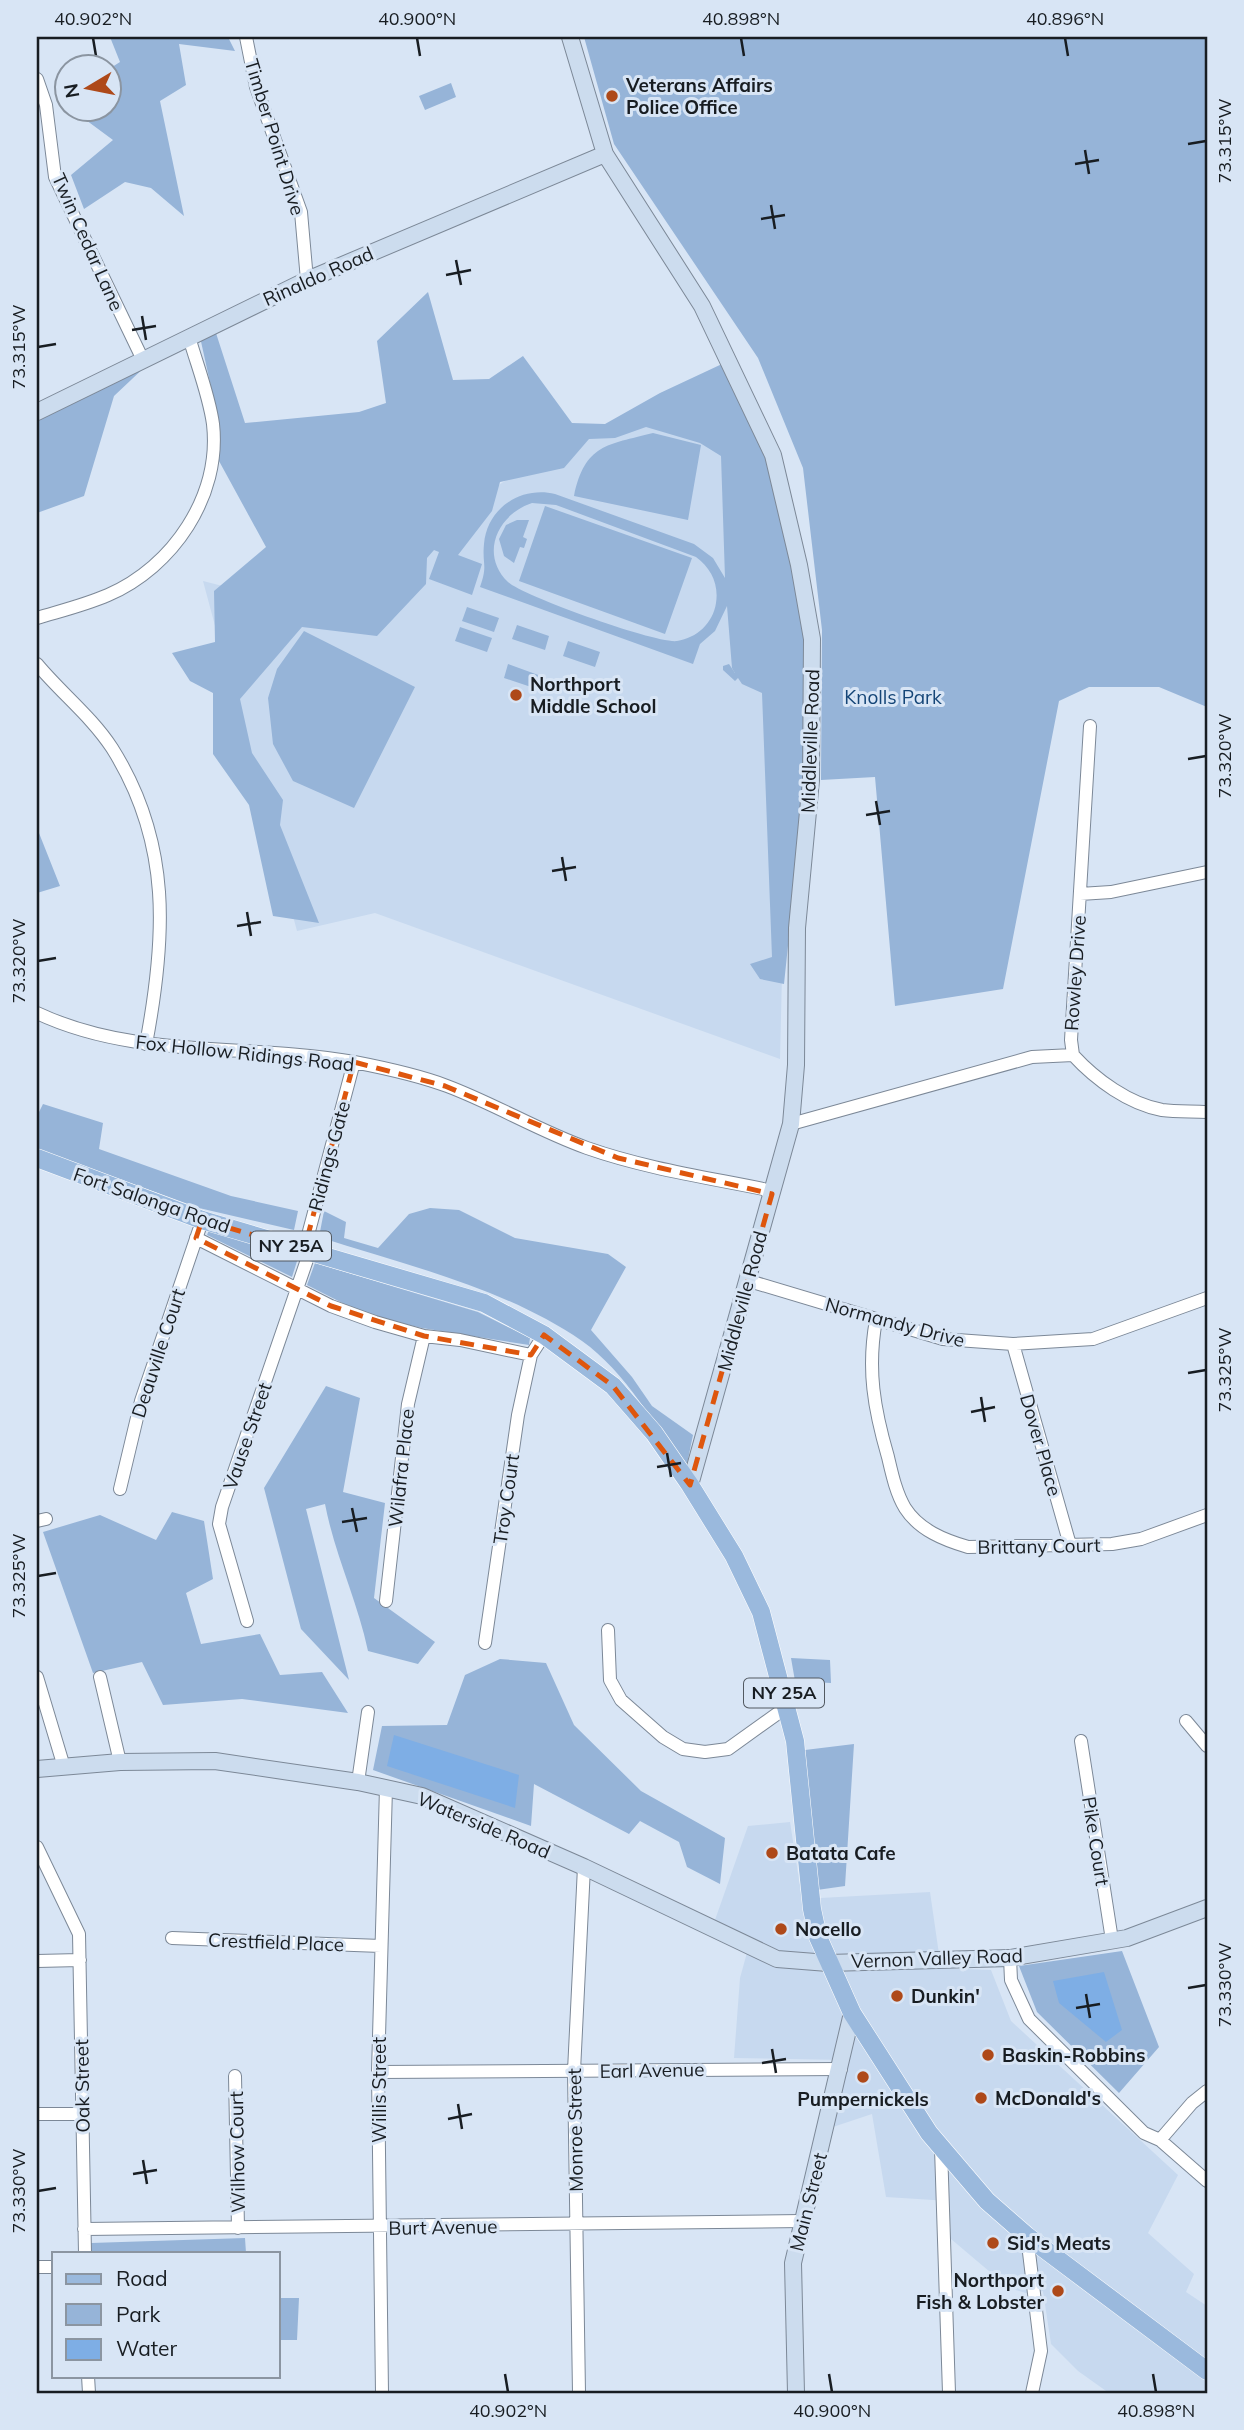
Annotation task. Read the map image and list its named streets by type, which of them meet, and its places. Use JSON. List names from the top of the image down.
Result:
{
  "streets": {
    "main road": ["Fort Salonga Road", "NY 25A"],
    "street": [
      "Timber Point Drive",
      "Twin Cedar Lane",
      "Rinaldo Road",
      "Middleville Road",
      "Rowley Drive",
      "Fox Hollow Ridings Road",
      "Ridings Gate",
      "Normandy Drive",
      "Deauville Court",
      "Vause Street",
      "Dover Place",
      "Wilafra Place",
      "Troy Court",
      "Brittany Court",
      "Waterside Road",
      "Pike Court",
      "Crestfield Place",
      "Vernon Valley Road",
      "Earl Avenue",
      "Oak Street",
      "Willis Street",
      "Monroe Street",
      "Wilhow Court",
      "Main Street",
      "Burt Avenue"
    ]
  },
  "crossings": [
    ["Timber Point Drive", "Rinaldo Road"],
    ["Twin Cedar Lane", "Rinaldo Road"],
    ["Rinaldo Road", "Middleville Road"],
    ["Middleville Road", "Rowley Drive"],
    ["Middleville Road", "Fox Hollow Ridings Road"],
    ["Middleville Road", "Fort Salonga Road"],
    ["Middleville Road", "Normandy Drive"],
    ["Fox Hollow Ridings Road", "Ridings Gate"],
    ["Ridings Gate", "Fort Salonga Road"],
    ["Ridings Gate", "Vause Street"],
    ["Fort Salonga Road", "Deauville Court"],
    ["Fort Salonga Road", "Vause Street"],
    ["Fort Salonga Road", "Wilafra Place"],
    ["Fort Salonga Road", "Troy Court"],
    ["Fort Salonga Road", "Waterside Road"],
    ["Fort Salonga Road", "Vernon Valley Road"],
    ["Fort Salonga Road", "Main Street"],
    ["Normandy Drive", "Dover Place"],
    ["Normandy Drive", "Brittany Court"],
    ["Dover Place", "Brittany Court"],
    ["Waterside Road", "Vernon Valley Road"],
    ["Waterside Road", "Willis Street"],
    ["Waterside Road", "Monroe Street"],
    ["Pike Court", "Vernon Valley Road"],
    ["Crestfield Place", "Willis Street"],
    ["Earl Avenue", "Willis Street"],
    ["Earl Avenue", "Monroe Street"],
    ["Earl Avenue", "Main Street"],
    ["Oak Street", "Burt Avenue"],
    ["Willis Street", "Burt Avenue"],
    ["Monroe Street", "Burt Avenue"],
    ["Wilhow Court", "Burt Avenue"],
    ["Main Street", "Burt Avenue"]
  ],
  "parks": ["Knolls Park"],
  "places": [
    "Veterans Affairs Police Office",
    "Northport Middle School",
    "Batata Cafe",
    "Nocello",
    "Dunkin'",
    "Baskin-Robbins",
    "Pumpernickels",
    "McDonald's",
    "Sid's Meats",
    "Northport Fish & Lobster"
  ],
  "legend": ["Road", "Park", "Water"],
  "north": "left",
  "coordinates": [
    "40.902°N",
    "40.900°N",
    "40.898°N",
    "40.896°N",
    "73.315°W",
    "73.320°W",
    "73.325°W",
    "73.330°W"
  ]
}
